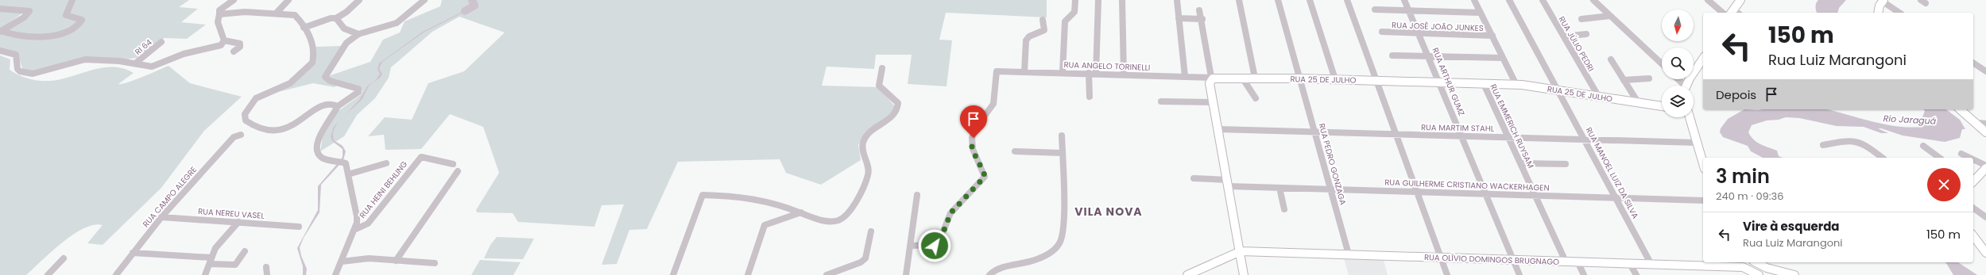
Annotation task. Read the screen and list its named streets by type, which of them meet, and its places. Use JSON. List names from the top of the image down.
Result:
{
  "streets": {
    "main road": ["RUA 25 DE JULHO", "RUA OLÍVIO DOMINGOS BRUGNAGO"],
    "street": [
      "RUA JOSÉ JOÃO JUNKES",
      "RUA JÚLIO PEDRI",
      "RI 64",
      "RUA ANGELO TORINELLI",
      "RUA ARTHUR GUMZ",
      "RUA EMMERICH RUYSAM",
      "RUA MARTIM STAHL",
      "RUA PEDRO GONZAGA",
      "RUA MANOEL LUIZ DA SILVA",
      "RUA GUILHERME CRISTIANO WACKERHAGEN",
      "RUA HEINI BEHLING",
      "RUA CAMPO ALEGRE",
      "RUA NEREU VASEL"
    ]
  },
  "crossings": [
    ["RUA JOSÉ JOÃO JUNKES", "RUA ARTHUR GUMZ"],
    ["RUA JÚLIO PEDRI", "RUA 25 DE JULHO"],
    ["RUA ANGELO TORINELLI", "RUA 25 DE JULHO"],
    ["RUA 25 DE JULHO", "RUA ARTHUR GUMZ"],
    ["RUA 25 DE JULHO", "RUA EMMERICH RUYSAM"],
    ["RUA 25 DE JULHO", "RUA PEDRO GONZAGA"],
    ["RUA 25 DE JULHO", "RUA MANOEL LUIZ DA SILVA"],
    ["RUA ARTHUR GUMZ", "RUA MARTIM STAHL"],
    ["RUA ARTHUR GUMZ", "RUA GUILHERME CRISTIANO WACKERHAGEN"],
    ["RUA ARTHUR GUMZ", "RUA OLÍVIO DOMINGOS BRUGNAGO"],
    ["RUA EMMERICH RUYSAM", "RUA MARTIM STAHL"],
    ["RUA EMMERICH RUYSAM", "RUA GUILHERME CRISTIANO WACKERHAGEN"],
    ["RUA EMMERICH RUYSAM", "RUA OLÍVIO DOMINGOS BRUGNAGO"],
    ["RUA MARTIM STAHL", "RUA PEDRO GONZAGA"],
    ["RUA MARTIM STAHL", "RUA MANOEL LUIZ DA SILVA"],
    ["RUA PEDRO GONZAGA", "RUA GUILHERME CRISTIANO WACKERHAGEN"],
    ["RUA PEDRO GONZAGA", "RUA OLÍVIO DOMINGOS BRUGNAGO"],
    ["RUA MANOEL LUIZ DA SILVA", "RUA GUILHERME CRISTIANO WACKERHAGEN"],
    ["RUA MANOEL LUIZ DA SILVA", "RUA OLÍVIO DOMINGOS BRUGNAGO"],
    ["RUA CAMPO ALEGRE", "RUA NEREU VASEL"]
  ],
  "districts": ["VILA NOVA"],
  "water": ["Rio Jaraguá"],
  "north": "bottom",
  "page": {
    "turn": ["150 m", "Rua Luiz Marangoni"],
    "then": "Depois",
    "heading": ["3 min", "240 m · 09:36"],
    "list": [
      {
        "name": "Vire à esquerda",
        "note": "Rua Luiz Marangoni",
        "value": "150 m"
      }
    ]
  }
}
